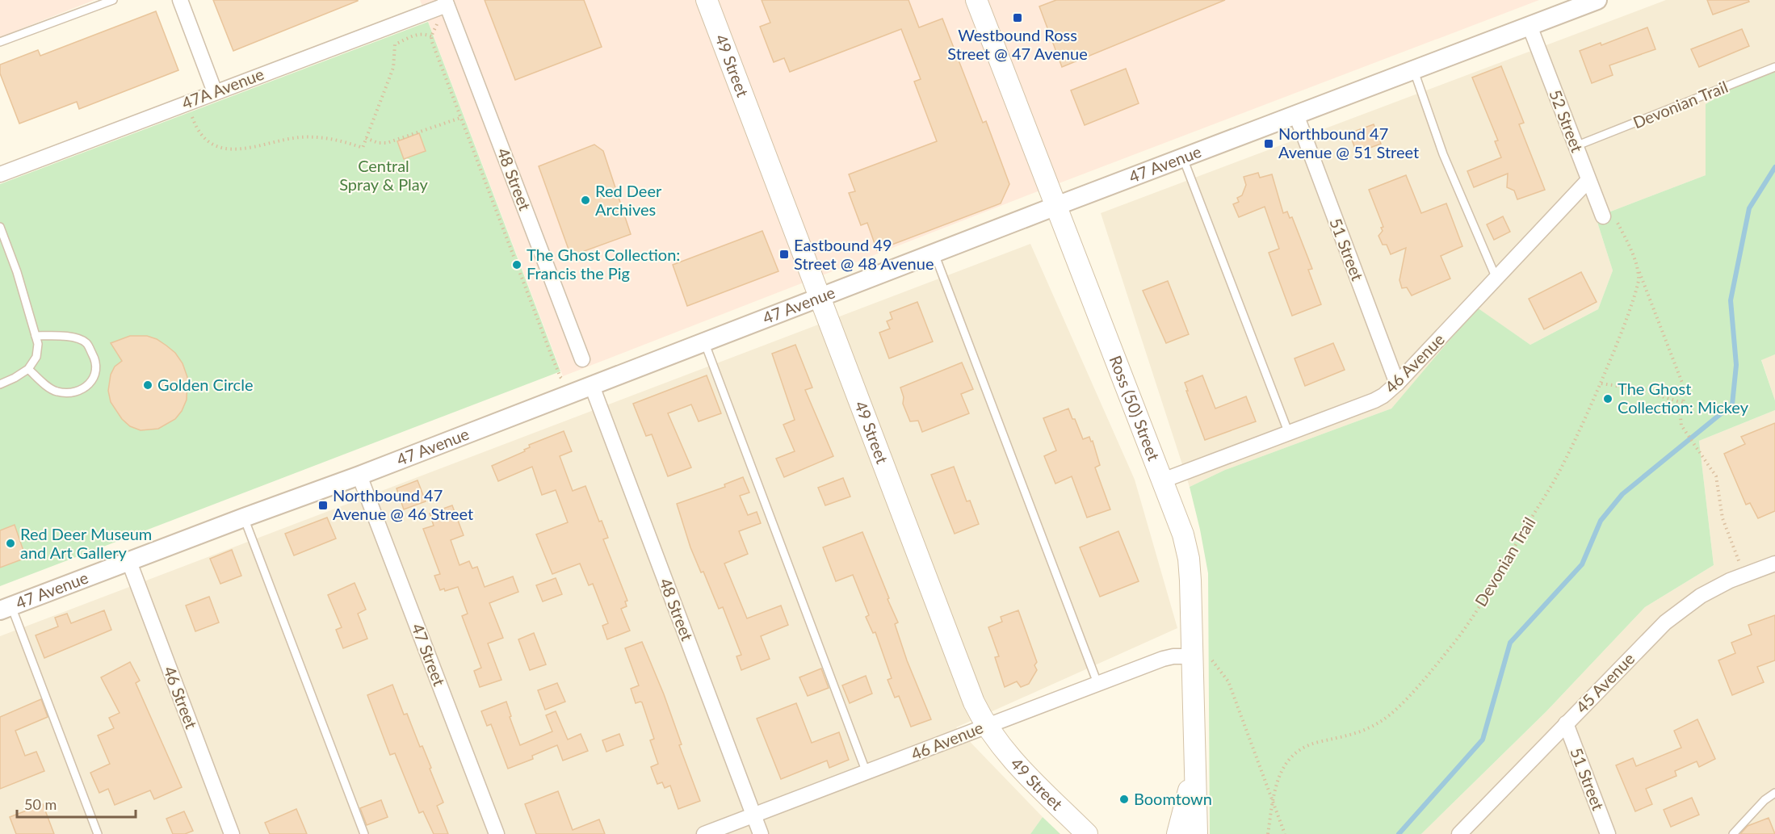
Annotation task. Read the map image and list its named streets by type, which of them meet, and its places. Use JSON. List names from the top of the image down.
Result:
{
  "streets": {
    "main road": ["49 Street", "Ross (50) Street"],
    "street": [
      "47A Avenue",
      "52 Street",
      "47 Avenue",
      "48 Street",
      "51 Street",
      "46 Avenue",
      "47 Street",
      "45 Avenue",
      "46 Street"
    ],
    "lane": ["Devonian Trail"]
  },
  "crossings": [
    ["49 Street", "47 Avenue"],
    ["49 Street", "46 Avenue"],
    ["47A Avenue", "48 Street"],
    ["Devonian Trail", "52 Street"],
    ["52 Street", "47 Avenue"],
    ["52 Street", "46 Avenue"],
    ["47 Avenue", "48 Street"],
    ["47 Avenue", "51 Street"],
    ["47 Avenue", "Ross (50) Street"],
    ["47 Avenue", "47 Street"],
    ["47 Avenue", "46 Street"],
    ["48 Street", "46 Avenue"],
    ["51 Street", "46 Avenue"],
    ["51 Street", "45 Avenue"],
    ["46 Avenue", "Ross (50) Street"]
  ],
  "parks": ["Central Spray & Play"],
  "places": {
    "transit": [
      "Westbound Ross Street @ 47 Avenue",
      "Northbound 47 Avenue @ 51 Street",
      "Eastbound 49 Street @ 48 Avenue",
      "Northbound 47 Avenue @ 46 Street"
    ],
    "other": [
      "Red Deer Archives",
      "The Ghost Collection: Francis the Pig",
      "Golden Circle",
      "The Ghost Collection: Mickey",
      "Red Deer Museum and Art Gallery",
      "Boomtown"
    ]
  },
  "scale_bar": "50 m"
}
